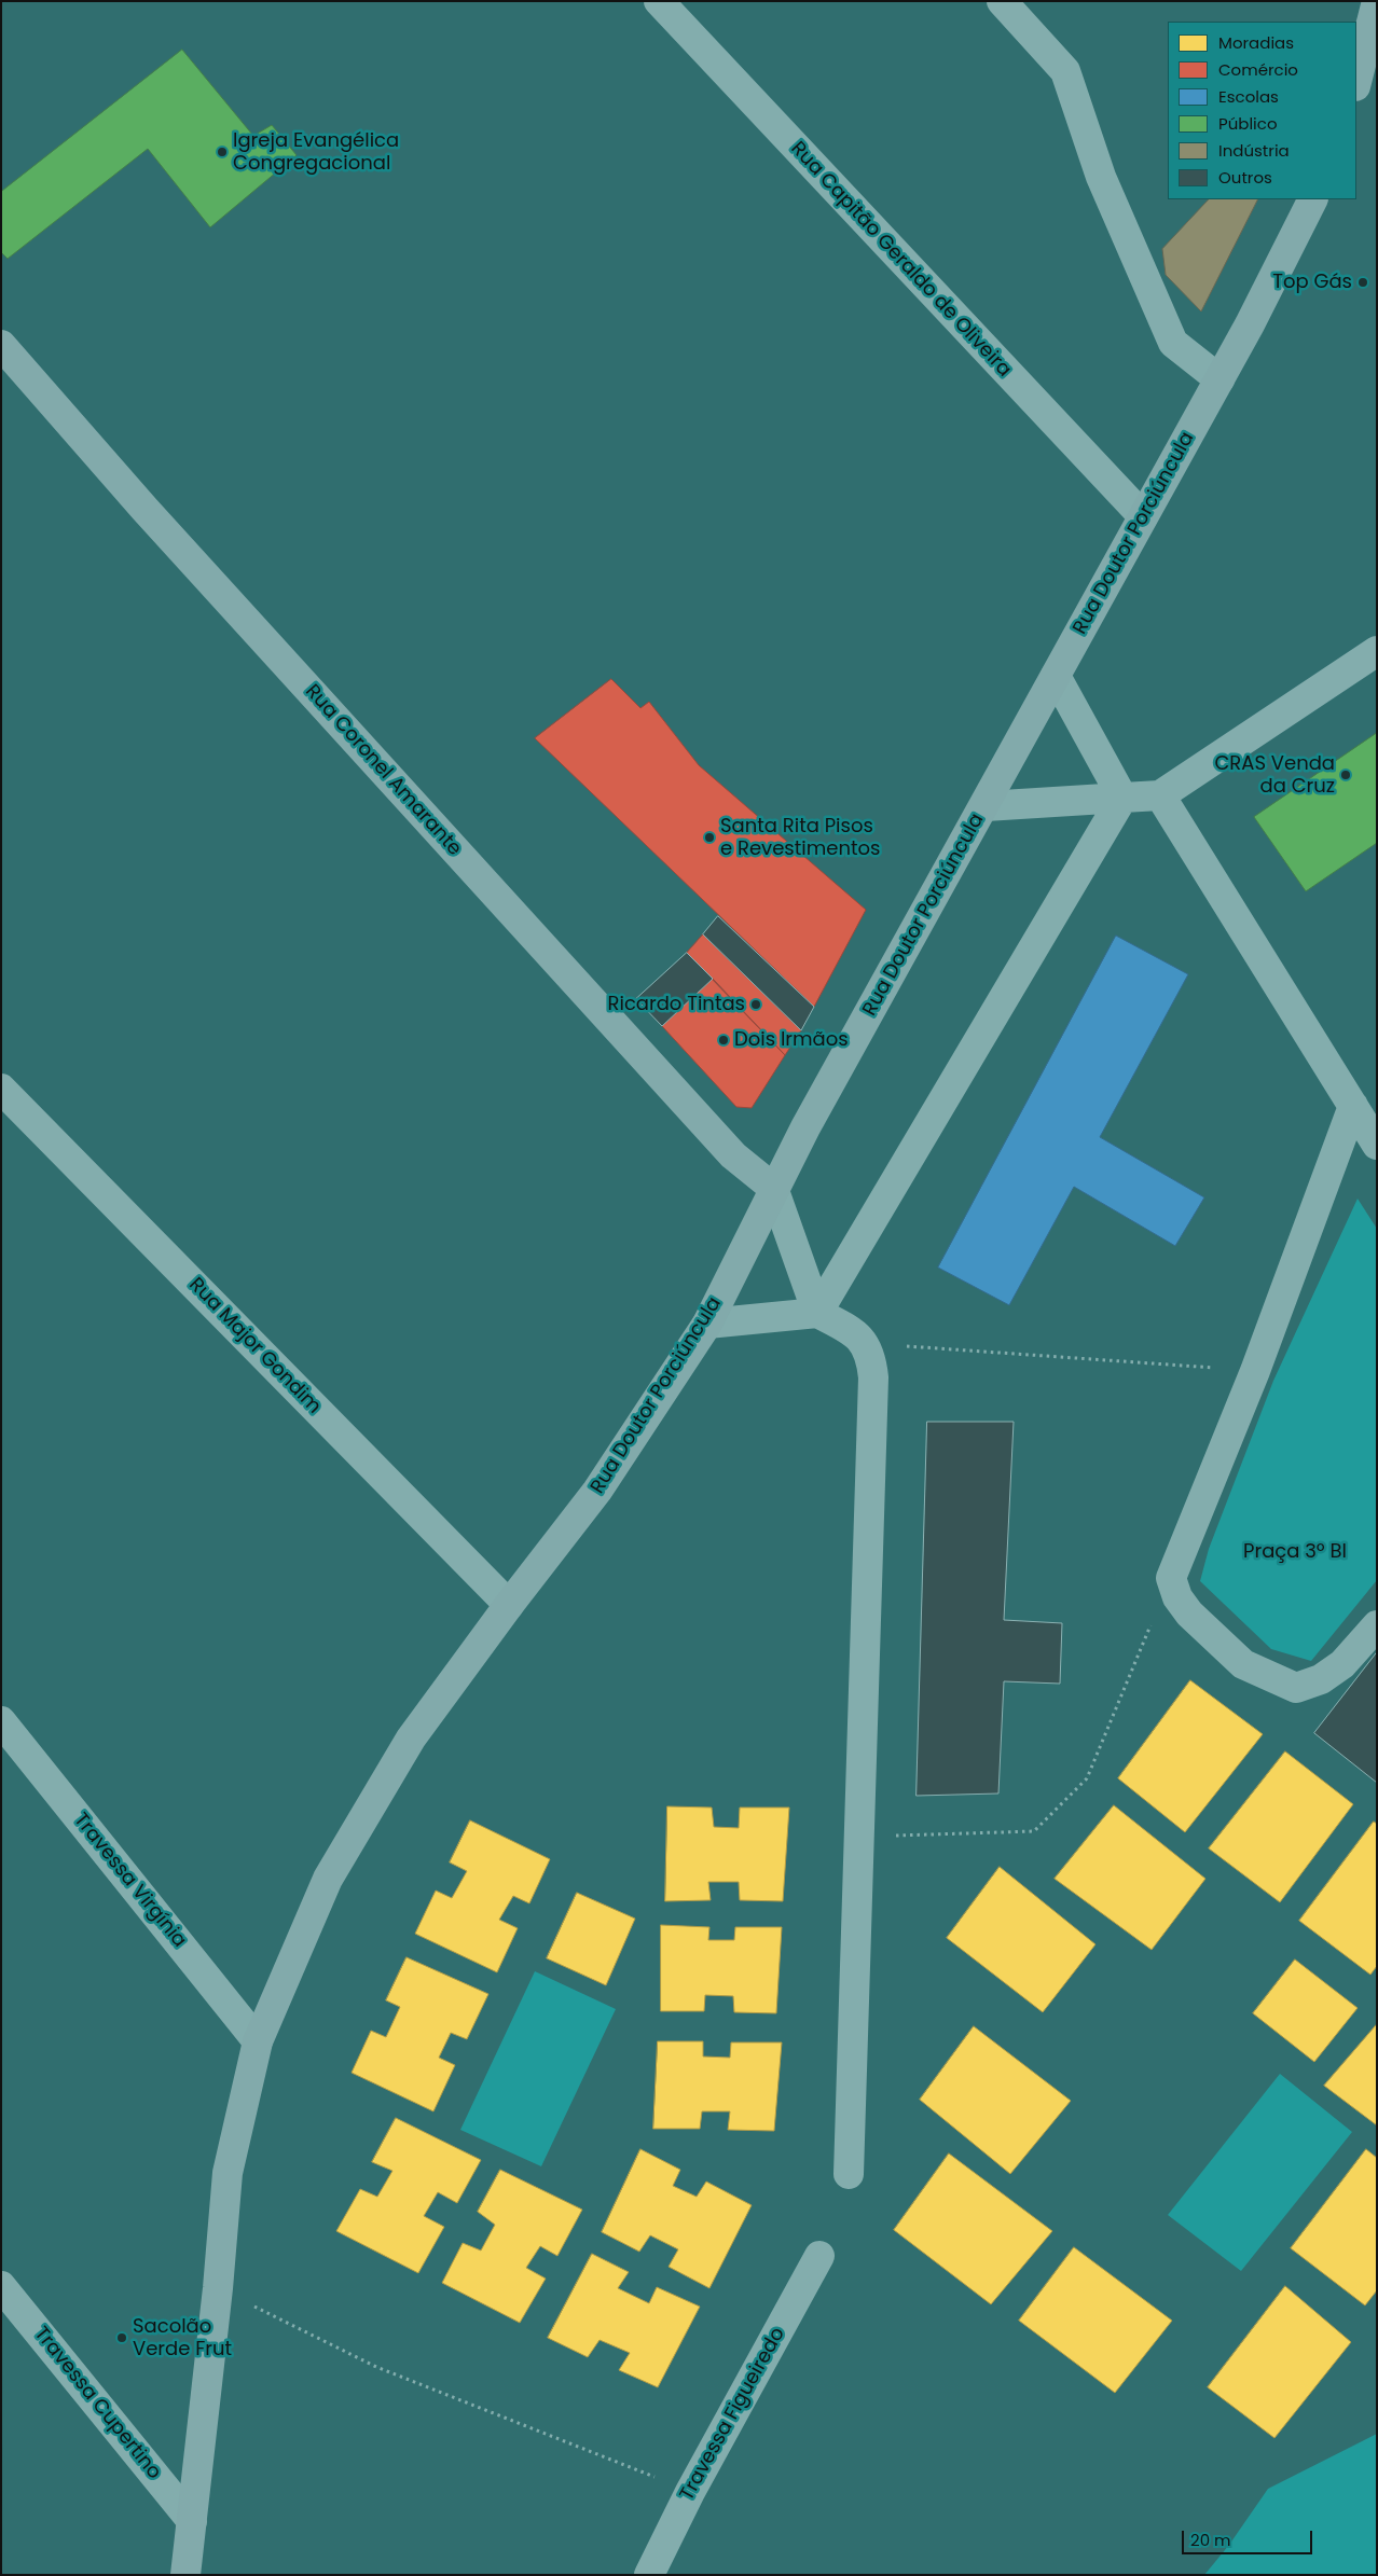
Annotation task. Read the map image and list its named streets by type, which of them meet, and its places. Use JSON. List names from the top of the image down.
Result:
{
  "streets": {
    "main road": ["Rua Doutor Porciúncula", "Rua Coronel Amarante"],
    "street": [
      "Rua Capitão Geraldo de Oliveira",
      "Rua Major Gondim",
      "Travessa Virgínia",
      "Travessa Cupertino",
      "Travessa Figueiredo"
    ]
  },
  "crossings": [
    ["Rua Capitão Geraldo de Oliveira", "Rua Doutor Porciúncula"],
    ["Rua Doutor Porciúncula", "Rua Coronel Amarante"],
    ["Rua Doutor Porciúncula", "Rua Major Gondim"],
    ["Rua Doutor Porciúncula", "Travessa Virgínia"],
    ["Rua Doutor Porciúncula", "Travessa Cupertino"]
  ],
  "parks": ["Praça 3º BI"],
  "places": [
    "Igreja Evangélica Congregacional",
    "Top Gás",
    "CRAS Venda da Cruz",
    "Santa Rita Pisos e Revestimentos",
    "Ricardo Tintas",
    "Dois Irmãos",
    "Sacolão Verde Frut"
  ],
  "legend": [
    "Moradias",
    "Comércio",
    "Escolas",
    "Público",
    "Indústria",
    "Outros"
  ],
  "scale_bar": "20 m"
}
